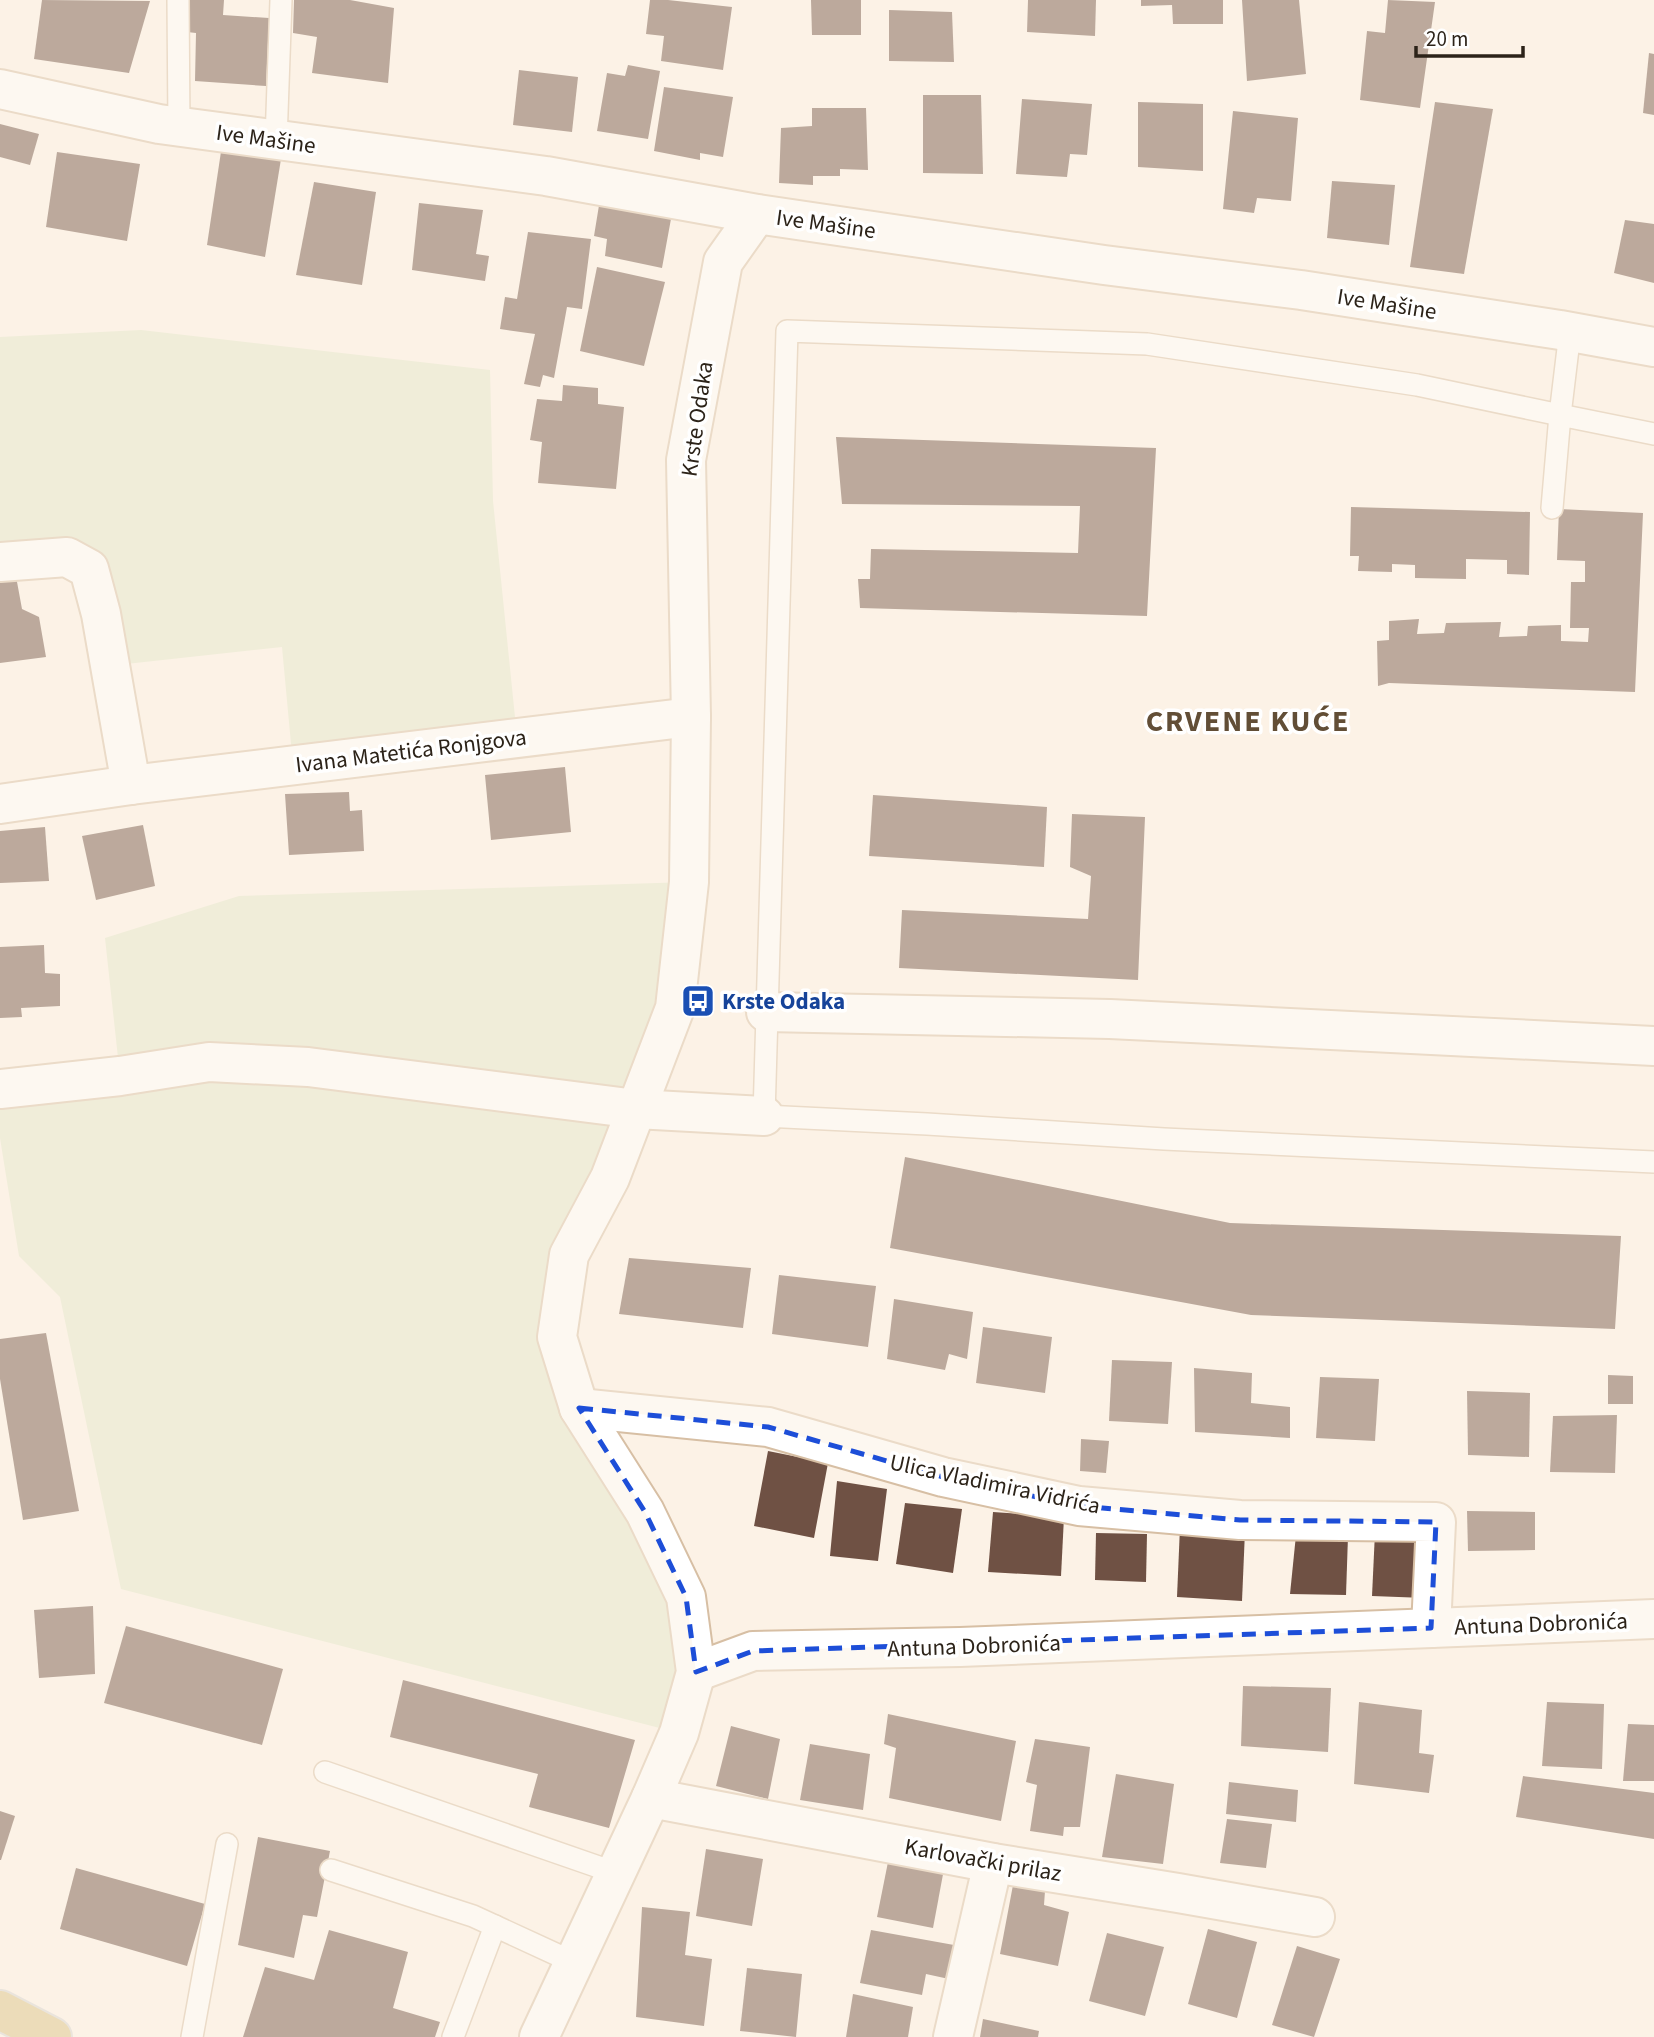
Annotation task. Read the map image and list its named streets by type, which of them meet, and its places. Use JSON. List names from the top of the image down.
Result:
{
  "streets": {
    "street": [
      "Ive Mašine",
      "Krste Odaka",
      "Ivana Matetića Ronjgova",
      "Ulica Vladimira Vidrića",
      "Antuna Dobronića",
      "Karlovački prilaz"
    ]
  },
  "crossings": [
    ["Ive Mašine", "Krste Odaka"],
    ["Krste Odaka", "Ivana Matetića Ronjgova"],
    ["Krste Odaka", "Ulica Vladimira Vidrića"],
    ["Krste Odaka", "Antuna Dobronića"],
    ["Ulica Vladimira Vidrića", "Antuna Dobronića"]
  ],
  "districts": ["CRVENE KUĆE"],
  "places": {
    "bus stop": ["Krste Odaka"]
  },
  "scale_bar": "20 m"
}
